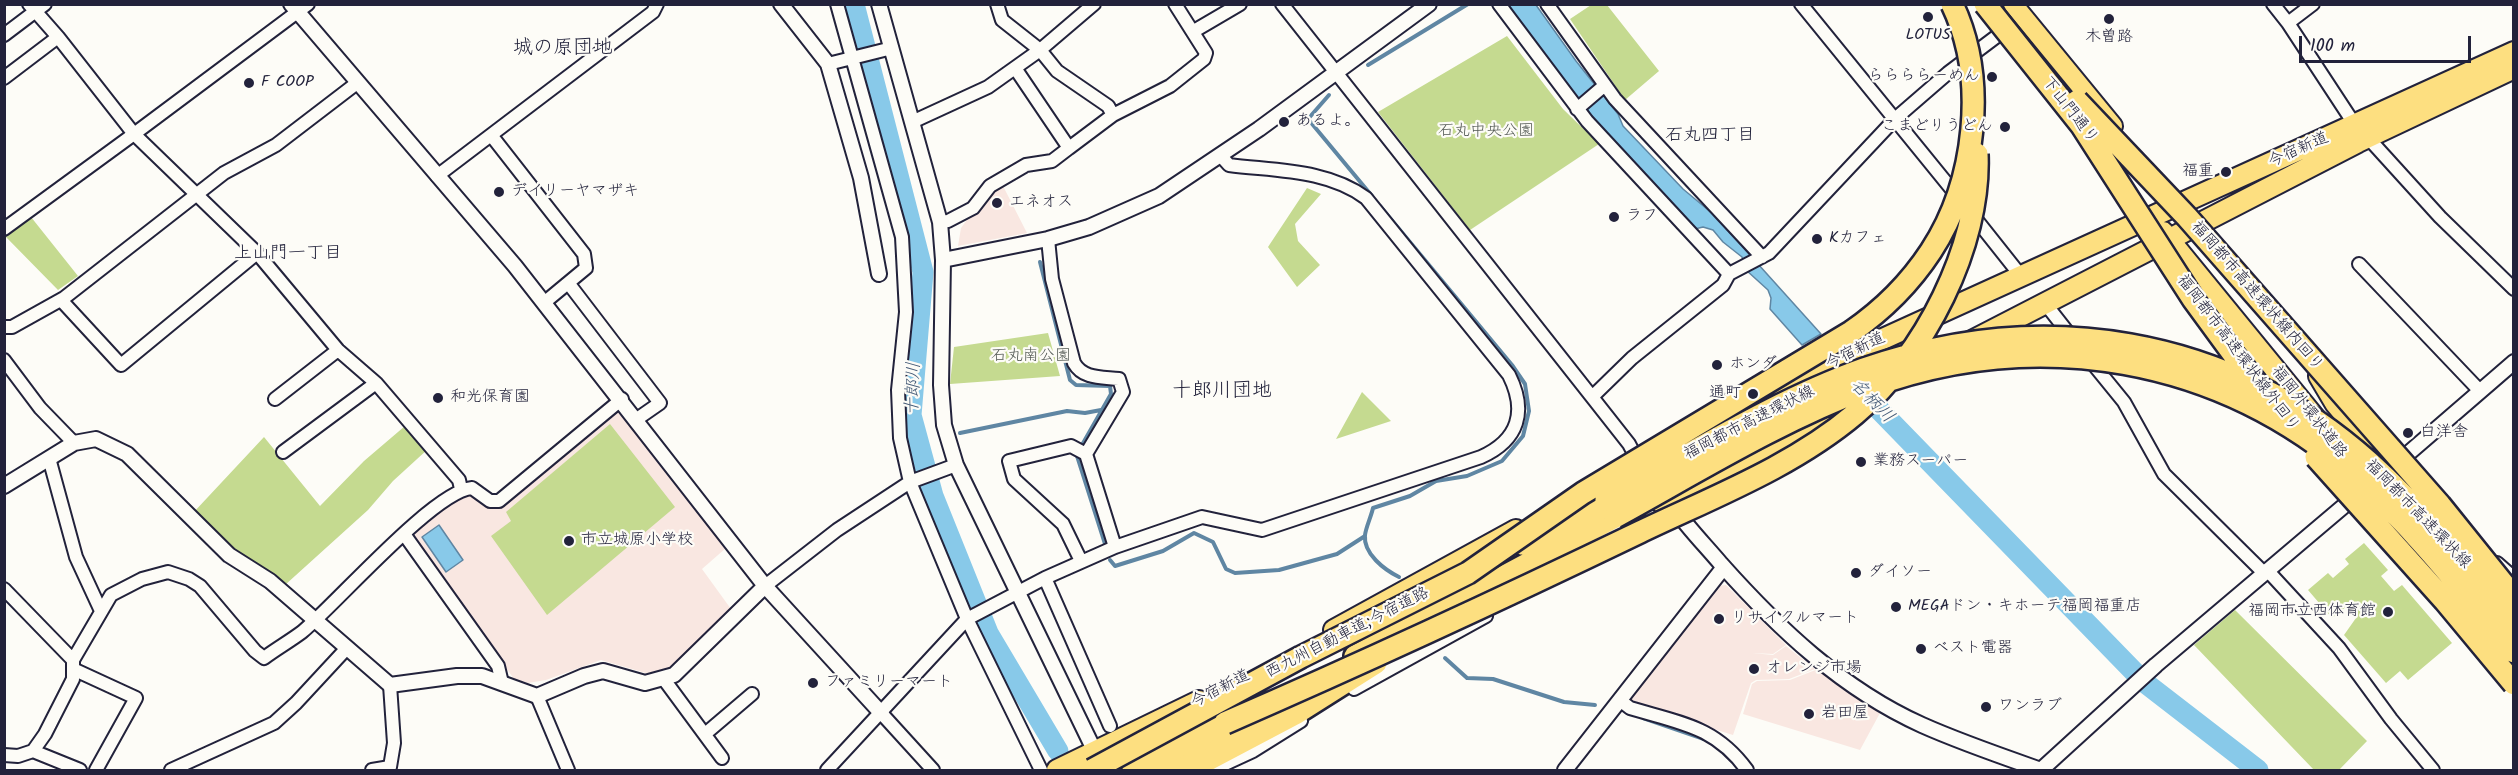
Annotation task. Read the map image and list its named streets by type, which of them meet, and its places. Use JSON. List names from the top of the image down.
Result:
{
  "streets": {
    "highway": [
      "今宿新道",
      "福岡都市高速環状線内回り",
      "福岡都市高速環状線外回り",
      "福岡外環状道路",
      "福岡都市高速環状線",
      "西九州自動車道;今宿道路"
    ],
    "main road": ["下山門通り"]
  },
  "crossings": [
    ["下山門通り", "今宿新道"],
    ["下山門通り", "福岡都市高速環状線外回り"],
    ["下山門通り", "福岡外環状道路"],
    ["今宿新道", "福岡外環状道路"],
    ["今宿新道", "西九州自動車道;今宿道路"],
    ["福岡外環状道路", "福岡都市高速環状線"],
    ["福岡都市高速環状線", "西九州自動車道;今宿道路"]
  ],
  "districts": [
    "城の原団地",
    "石丸四丁目",
    "上山門一丁目",
    "十郎川団地"
  ],
  "water": ["十郎川", "名柄川"],
  "parks": ["石丸中央公園", "石丸南公園"],
  "places": [
    "LOTUS",
    "木曽路",
    "ららららーめん",
    "F COOP",
    "あるよ。",
    "こまどりうどん",
    "福重",
    "デイリーヤマザキ",
    "エネオス",
    "ラフ",
    "Kカフェ",
    "ホンダ",
    "通町",
    "和光保育園",
    "白洋舎",
    "業務スーパー",
    "市立城原小学校",
    "ダイソー",
    "MEGAドン・キホーテ福岡福重店",
    "福岡市立西体育館",
    "リサイクルマート",
    "ベスト電器",
    "オレンジ市場",
    "ファミリーマート",
    "ワンラブ",
    "岩田屋"
  ],
  "scale_bar": "100 m"
}
